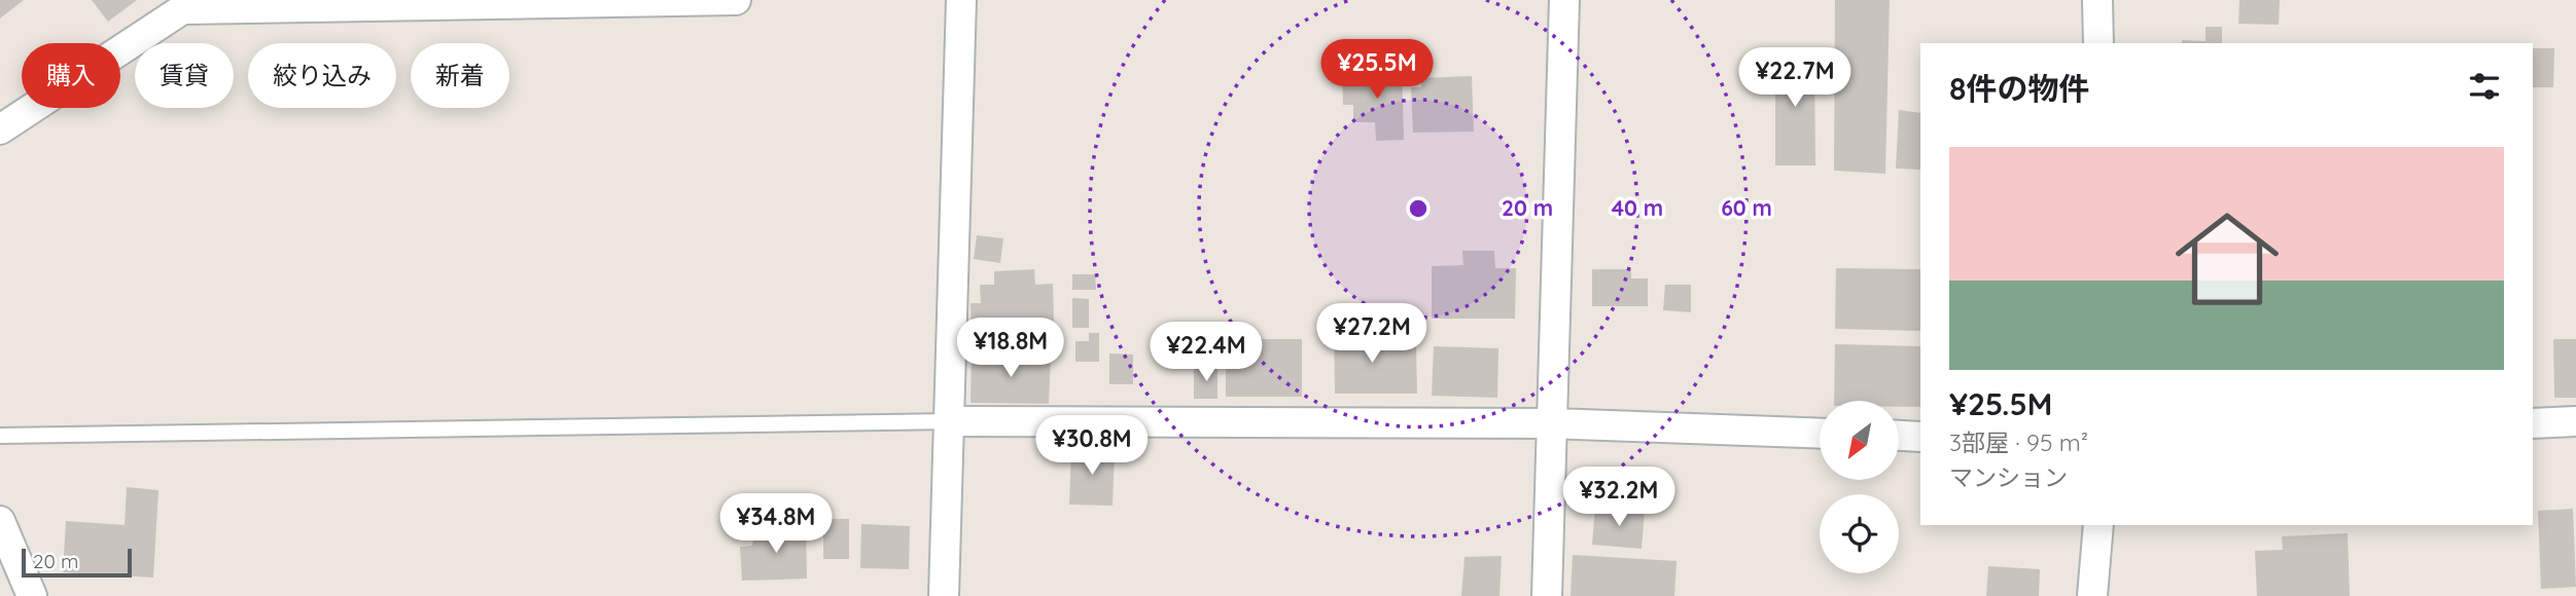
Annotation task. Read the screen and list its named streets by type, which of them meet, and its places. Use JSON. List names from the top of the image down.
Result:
{
  "scale_bar": "20 m",
  "north": "bottom left",
  "page": {
    "price": [
      "¥25.5M",
      "¥22.7M",
      "¥27.2M",
      "¥18.8M",
      "¥22.4M",
      "¥30.8M",
      "¥32.2M",
      "¥34.8M"
    ],
    "chip": [
      "購入",
      "賃貸",
      "絞り込み",
      "新着"
    ],
    "heading": "8件の物件",
    "list": [
      {
        "name": "¥25.5M",
        "note": "3部屋 · 95 m² · マンション"
      }
    ],
    "scale": "20 m"
  },
  "rings": ["20 m", "40 m", "60 m"]
}
